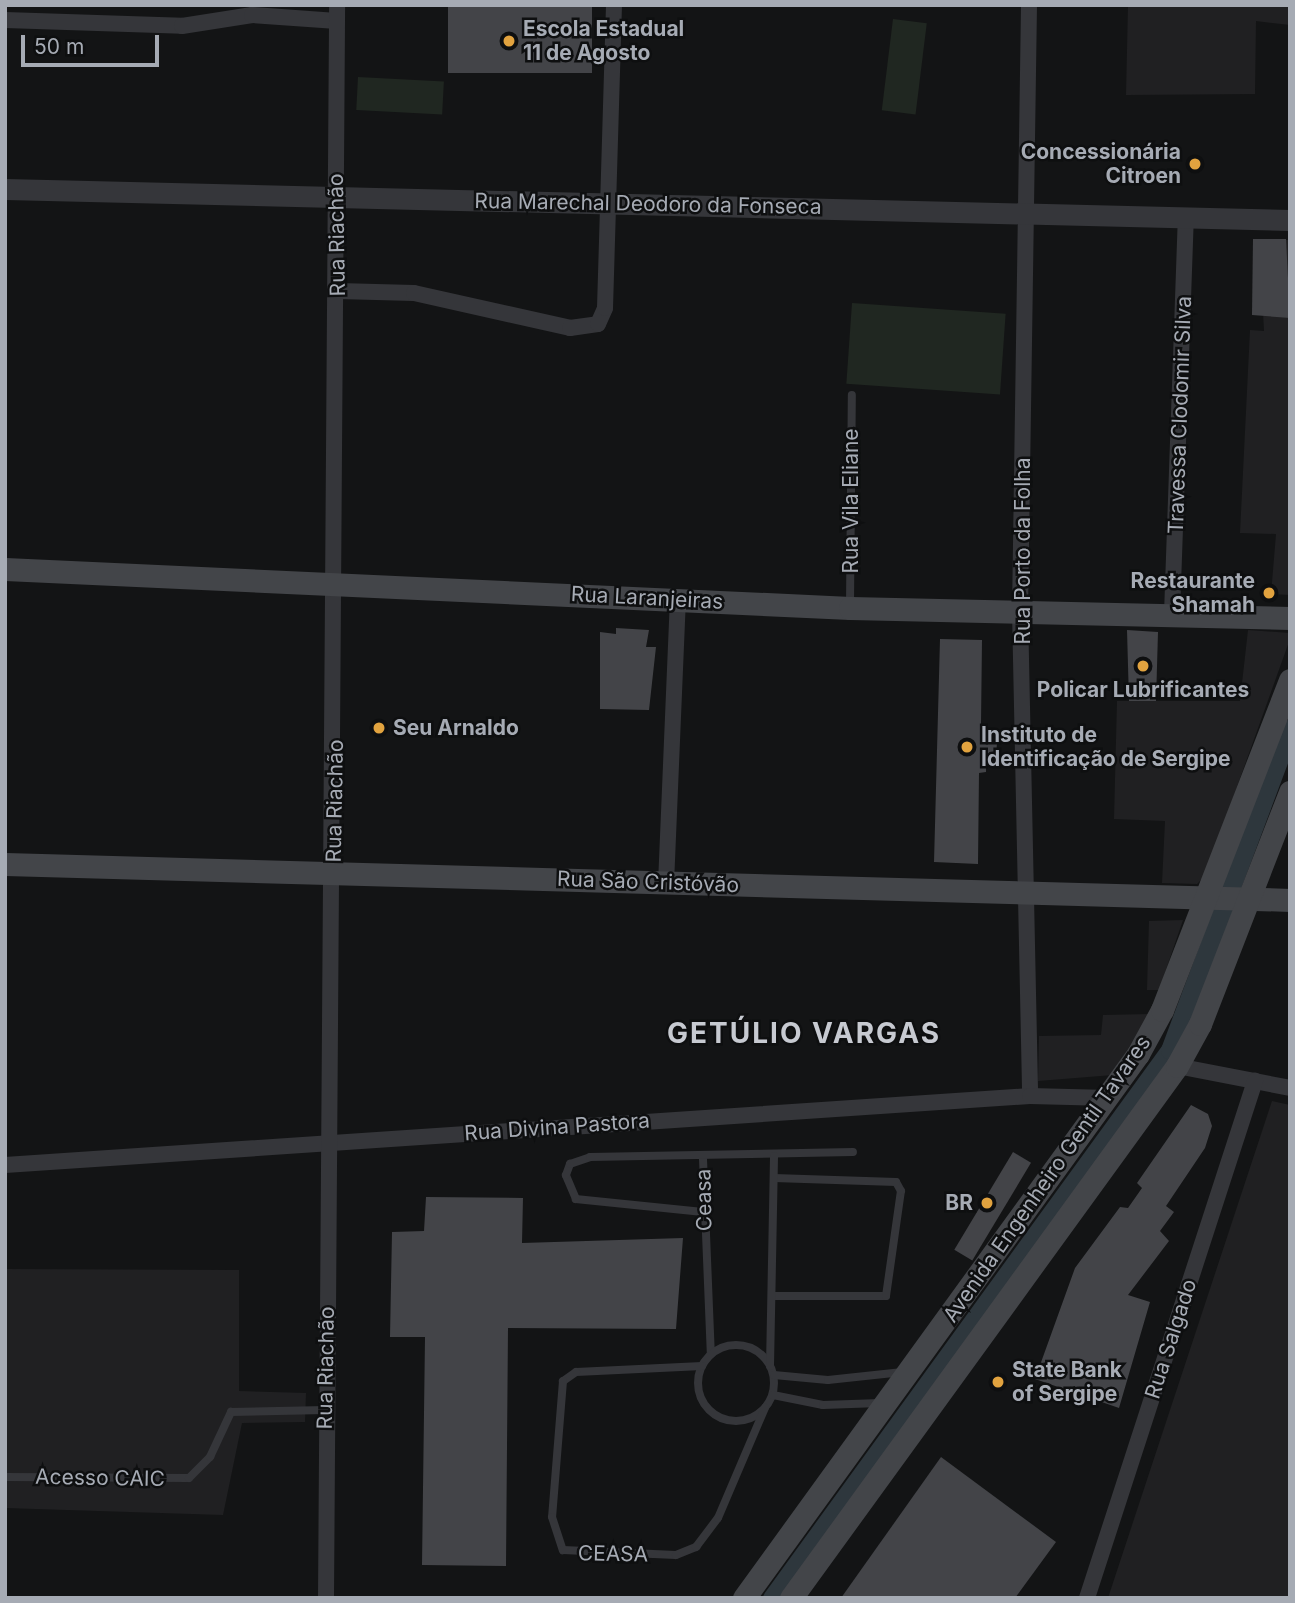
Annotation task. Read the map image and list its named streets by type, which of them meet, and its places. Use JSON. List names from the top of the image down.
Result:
{
  "streets": {
    "main road": ["Rua Laranjeiras", "Rua São Cristóvão", "Avenida Engenheiro Gentil Tavares"],
    "street": [
      "Rua Marechal Deodoro da Fonseca",
      "Rua Riachão",
      "Travessa Clodomir Silva",
      "Rua Porto da Folha",
      "Rua Divina Pastora",
      "Rua Salgado"
    ],
    "lane": [
      "Rua Vila Eliane",
      "Ceasa",
      "Acesso CAIC",
      "CEASA"
    ]
  },
  "crossings": [
    ["Rua Marechal Deodoro da Fonseca", "Rua Riachão"],
    ["Rua Marechal Deodoro da Fonseca", "Travessa Clodomir Silva"],
    ["Rua Marechal Deodoro da Fonseca", "Rua Porto da Folha"],
    ["Rua Riachão", "Rua Laranjeiras"],
    ["Rua Riachão", "Rua São Cristóvão"],
    ["Rua Riachão", "Rua Divina Pastora"],
    ["Rua Riachão", "Acesso CAIC"],
    ["Travessa Clodomir Silva", "Rua Laranjeiras"],
    ["Rua Vila Eliane", "Rua Laranjeiras"],
    ["Rua Porto da Folha", "Rua Laranjeiras"],
    ["Rua Porto da Folha", "Rua São Cristóvão"],
    ["Rua Porto da Folha", "Rua Divina Pastora"],
    ["Rua São Cristóvão", "Avenida Engenheiro Gentil Tavares"],
    ["Rua Divina Pastora", "Avenida Engenheiro Gentil Tavares"],
    ["Ceasa", "CEASA"]
  ],
  "districts": ["GETÚLIO VARGAS"],
  "places": [
    "Escola Estadual 11 de Agosto",
    "Concessionária Citroen",
    "Restaurante Shamah",
    "Policar Lubrificantes",
    "Seu Arnaldo",
    "Instituto de Identificação de Sergipe",
    "BR",
    "State Bank of Sergipe"
  ],
  "scale_bar": "50 m"
}
